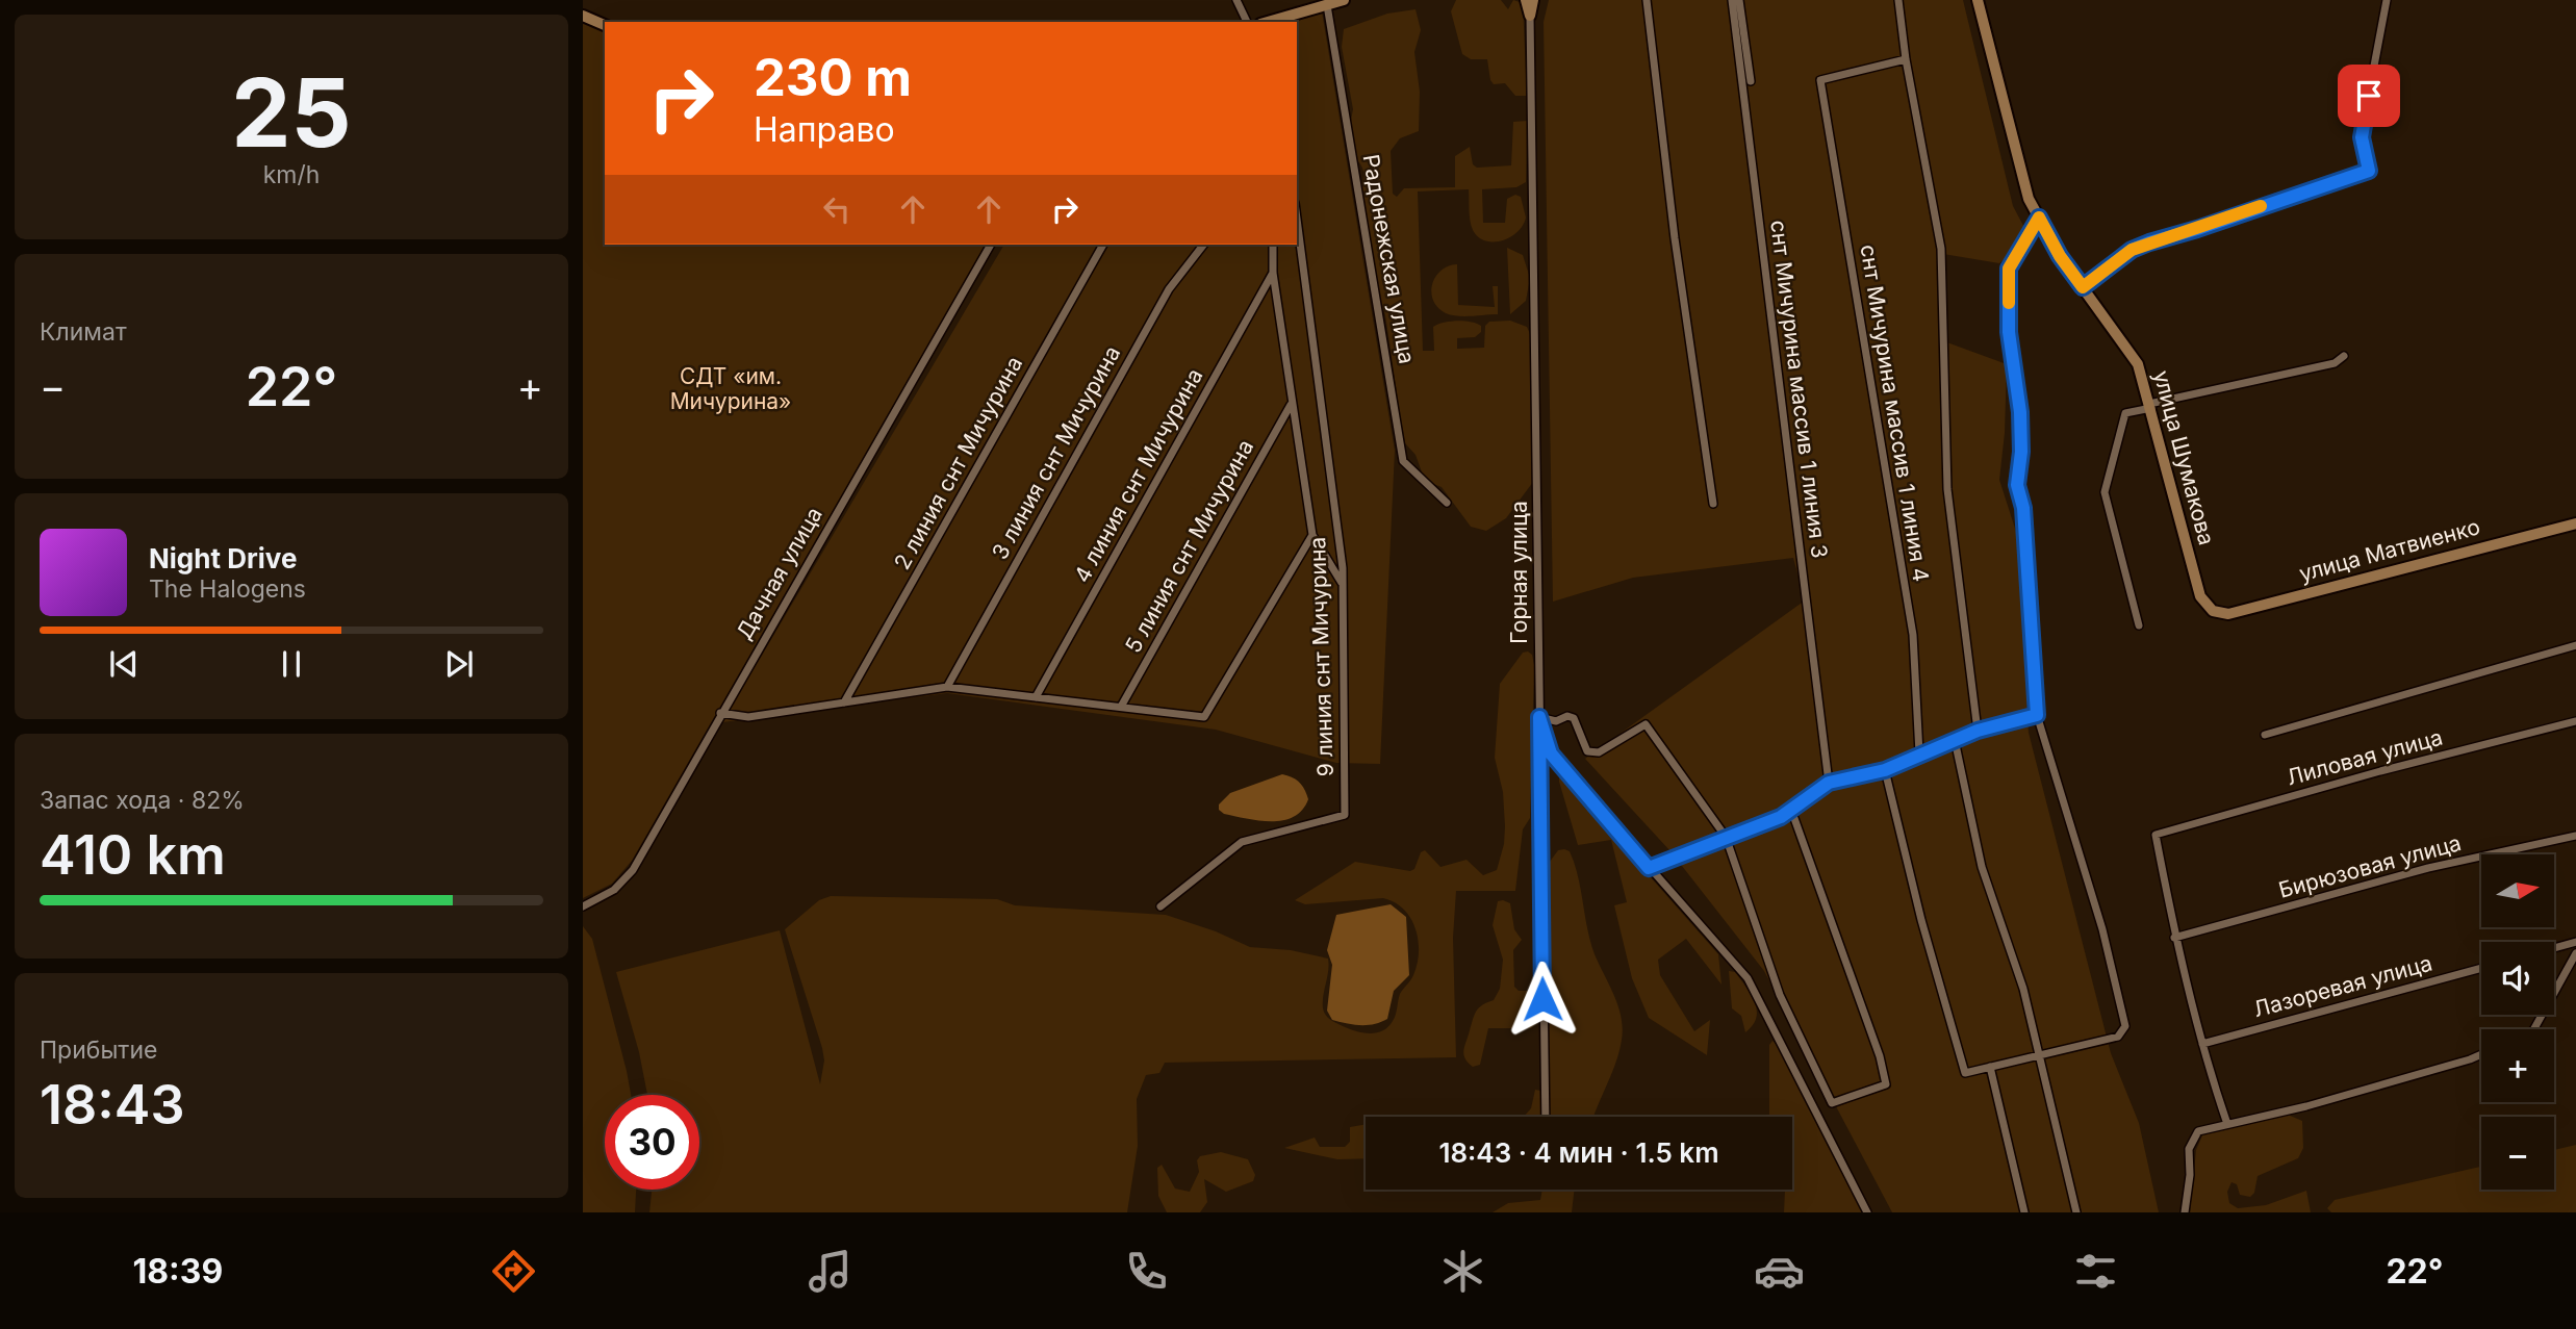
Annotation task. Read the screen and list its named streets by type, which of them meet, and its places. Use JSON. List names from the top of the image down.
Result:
{
  "streets": {
    "street": [
      "Радонежская улица",
      "снт Мичурина массив 1 линия 3",
      "снт Мичурина массив 1 линия 4",
      "3 линия снт Мичурина",
      "улица Шумакова",
      "2 линия снт Мичурина",
      "4 линия снт Мичурина",
      "5 линия снт Мичурина",
      "улица Матвиенко",
      "Горная улица",
      "Дачная улица",
      "9 линия снт Мичурина",
      "Лиловая улица",
      "Бирюзовая улица",
      "Лазоревая улица"
    ]
  },
  "crossings": [
    ["улица Шумакова", "улица Матвиенко"],
    ["Лиловая улица", "Бирюзовая улица"]
  ],
  "parks": ["СДТ «им. Мичурина»"],
  "north": "right",
  "page": {
    "tile": [
      ["25", "km/h"],
      "Климат",
      ["Запас хода · 82%", "410 km"],
      ["Прибытие", "18:43"]
    ],
    "turn": ["230 m", "Направо"],
    "heat": ["−", "22°", "+"],
    "song": ["Night Drive", "The Halogens"],
    "map_buttons": ["+", "−"],
    "limit": "30",
    "trip": "18:43 · 4 мин · 1.5 km",
    "tabs": ["18:39", "22°"]
  }
}
